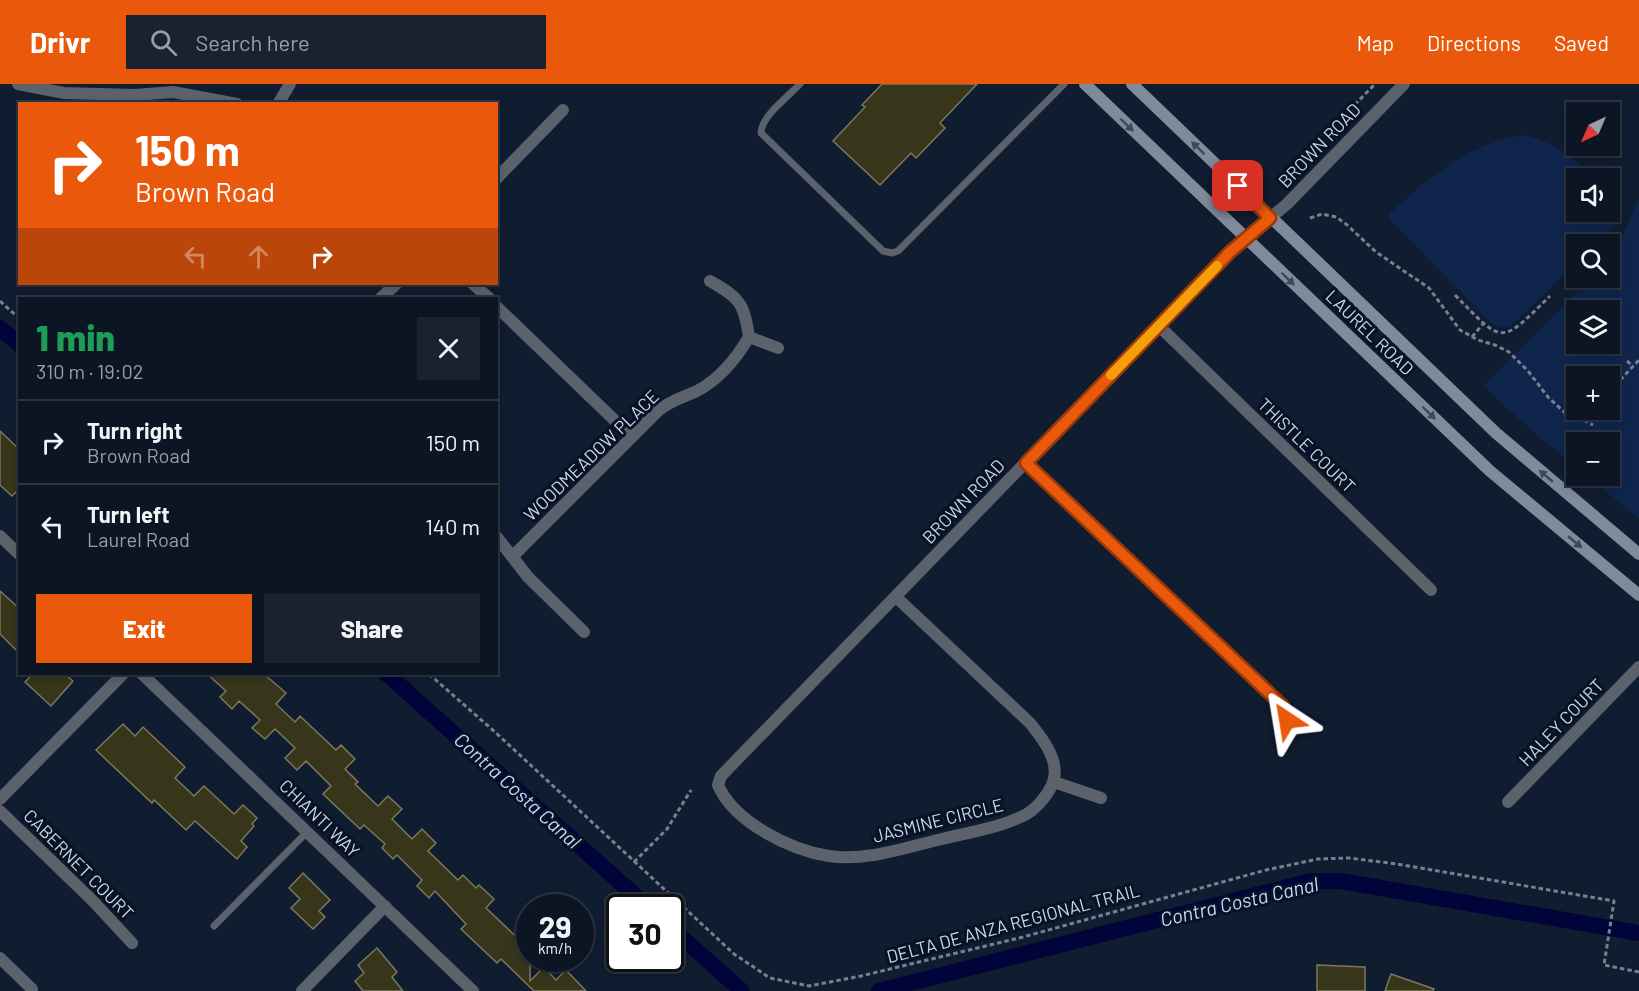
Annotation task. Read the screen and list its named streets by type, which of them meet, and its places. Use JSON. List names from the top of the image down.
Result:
{
  "streets": {
    "main road": ["LAUREL ROAD"],
    "street": [
      "BROWN ROAD",
      "THISTLE COURT",
      "WOODMEADOW PLACE",
      "HALEY COURT",
      "CHIANTI WAY",
      "JASMINE CIRCLE",
      "CABERNET COURT"
    ],
    "path": ["DELTA DE ANZA REGIONAL TRAIL"]
  },
  "crossings": [
    ["BROWN ROAD", "LAUREL ROAD"],
    ["BROWN ROAD", "THISTLE COURT"],
    ["BROWN ROAD", "JASMINE CIRCLE"]
  ],
  "water": ["Contra Costa Canal"],
  "north": "bottom left",
  "page": {
    "header": "Drivr",
    "search": "Search here",
    "nav": ["Map", "Directions", "Saved"],
    "map_buttons": ["+", "−"],
    "turn": ["150 m", "Brown Road"],
    "heading": ["1 min", "310 m · 19:02"],
    "list": [
      {
        "name": "Turn right",
        "note": "Brown Road",
        "value": "150 m"
      },
      {
        "name": "Turn left",
        "note": "Laurel Road",
        "value": "140 m"
      }
    ],
    "buttons": ["Exit", "Share"],
    "speed": "29 km/h",
    "limit": "30"
  }
}
